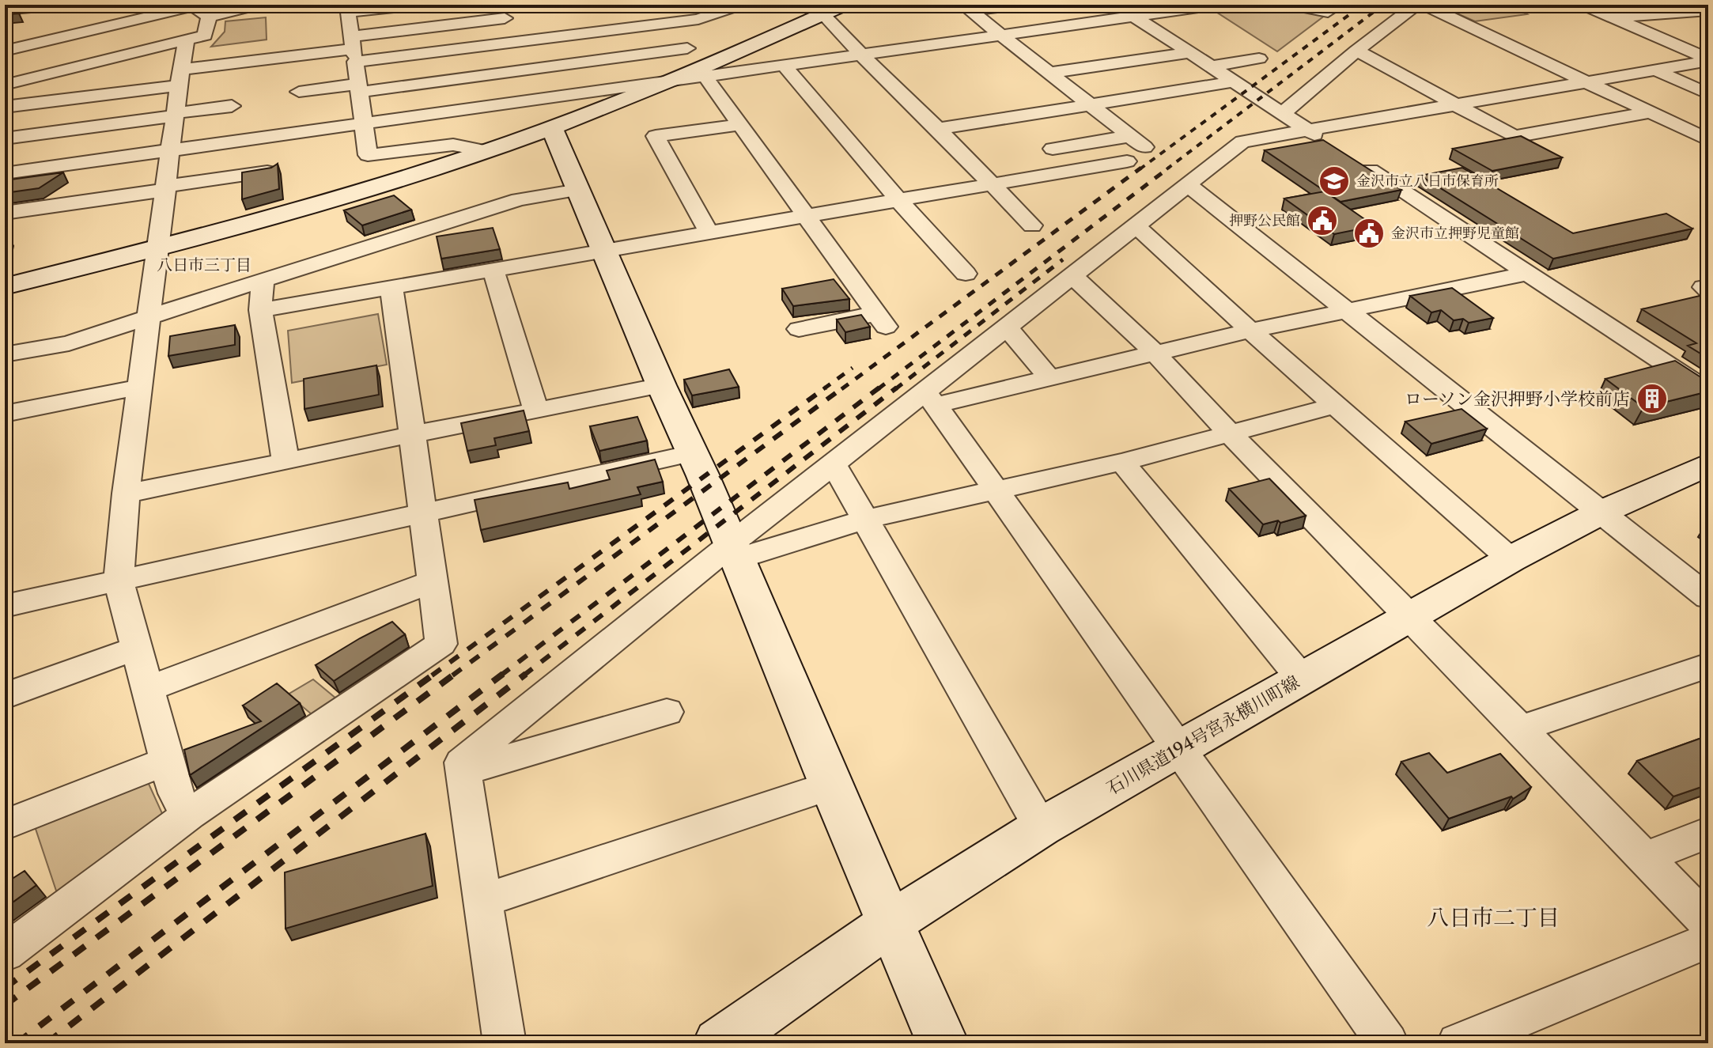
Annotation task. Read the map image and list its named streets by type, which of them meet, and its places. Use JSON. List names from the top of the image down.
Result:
{
  "streets": {
    "street": ["石川県道194号宮永横川町線"]
  },
  "districts": ["八日市三丁目", "八日市二丁目"],
  "places": {
    "school or university": ["金沢市立八日市保育所"],
    "public building": ["押野公民館", "金沢市立押野児童館"],
    "building": ["ローソン金沢押野小学校前店"]
  }
}
